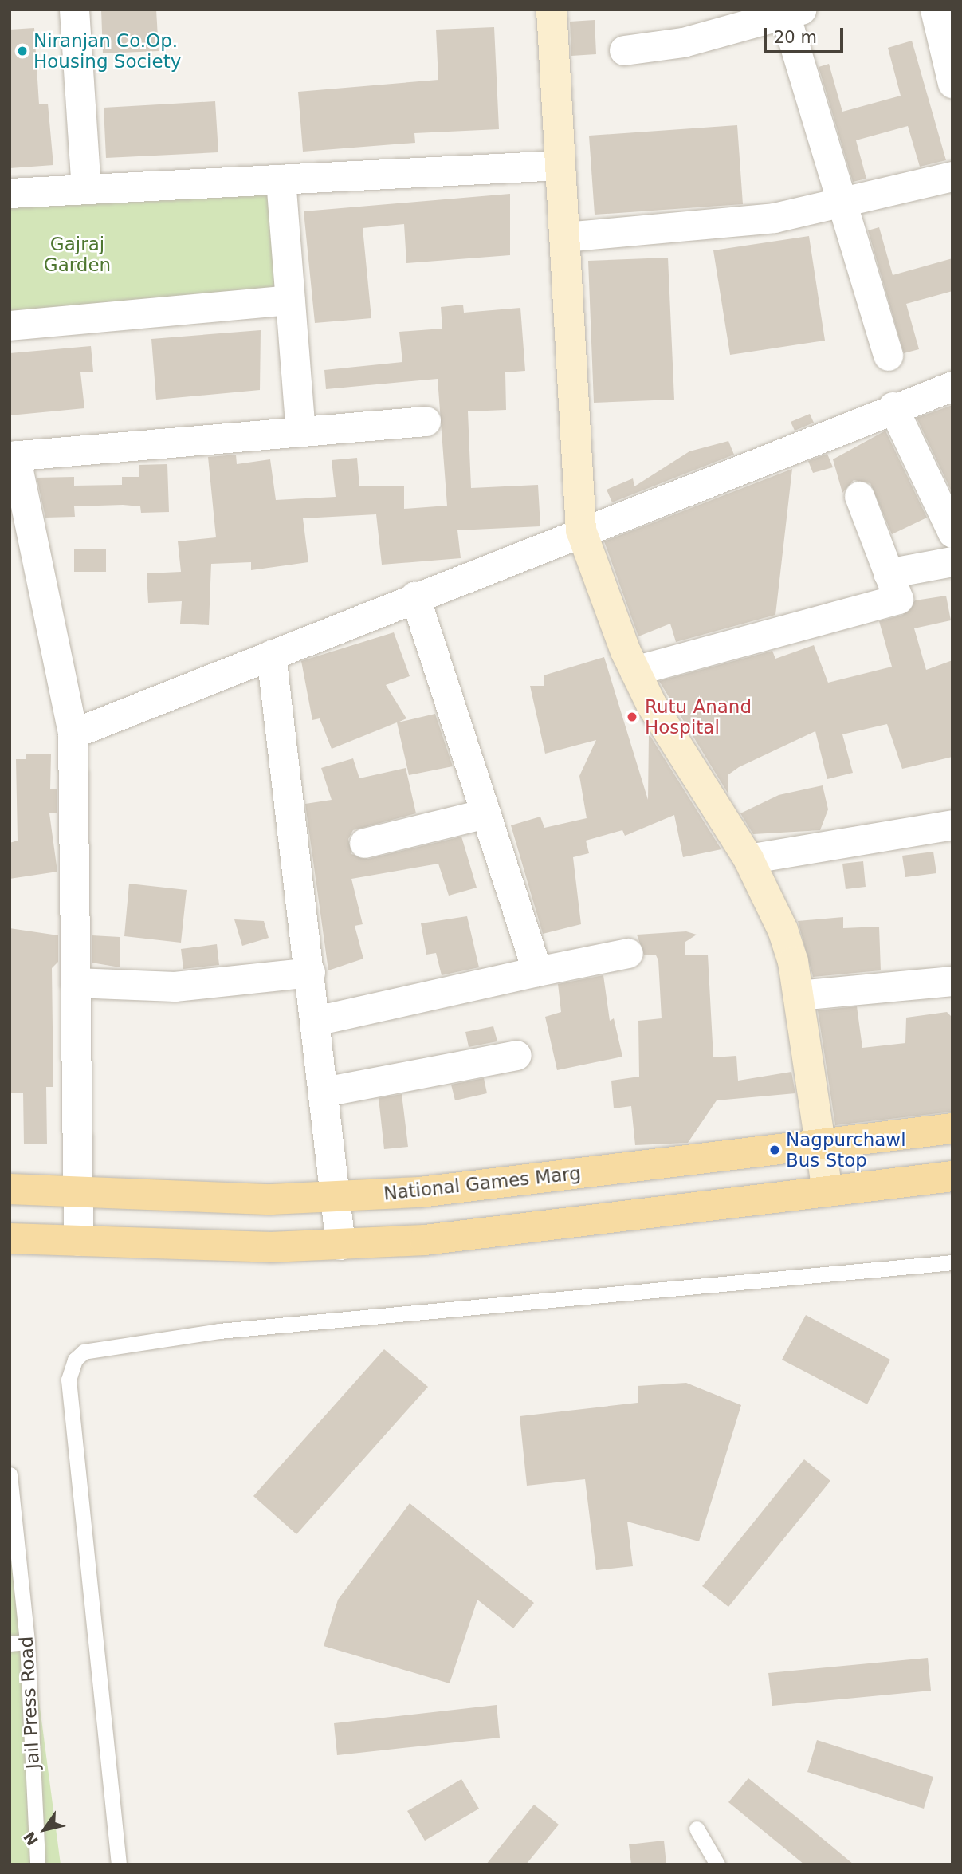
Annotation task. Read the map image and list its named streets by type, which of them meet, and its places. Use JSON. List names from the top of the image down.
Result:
{
  "streets": {
    "main road": ["National Games Marg"],
    "lane": ["Jail Press Road"]
  },
  "parks": ["Gajraj Garden"],
  "places": ["Niranjan Co.Op. Housing Society", "Rutu Anand Hospital", "Nagpurchawl Bus Stop"],
  "scale_bar": "20 m",
  "north": "bottom left"
}
